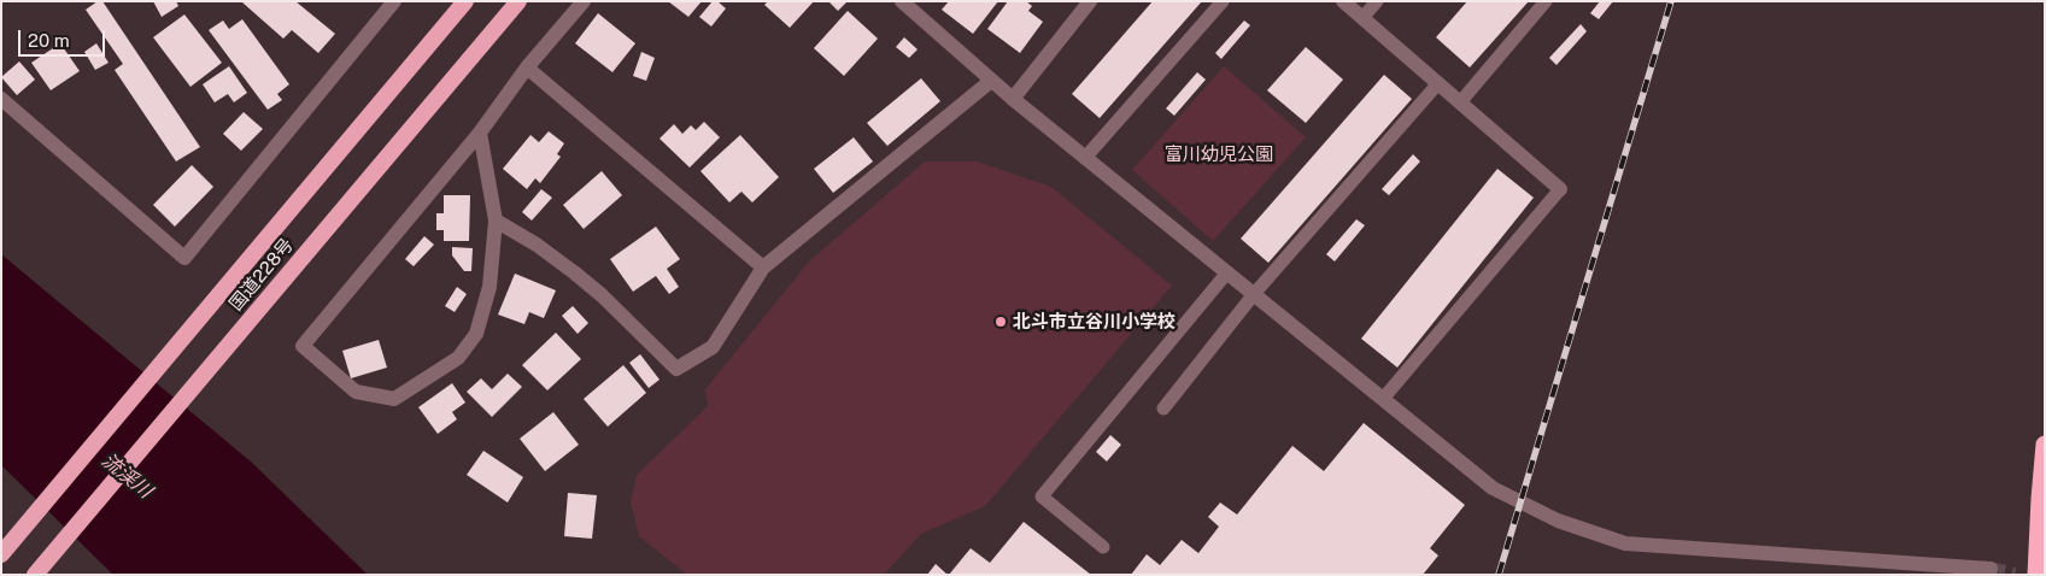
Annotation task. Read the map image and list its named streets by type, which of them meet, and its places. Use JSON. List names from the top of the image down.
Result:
{
  "streets": {
    "highway": ["国道228号"]
  },
  "water": ["流渓川"],
  "parks": ["富川幼児公園"],
  "places": ["北斗市立谷川小学校"],
  "scale_bar": "20 m"
}
